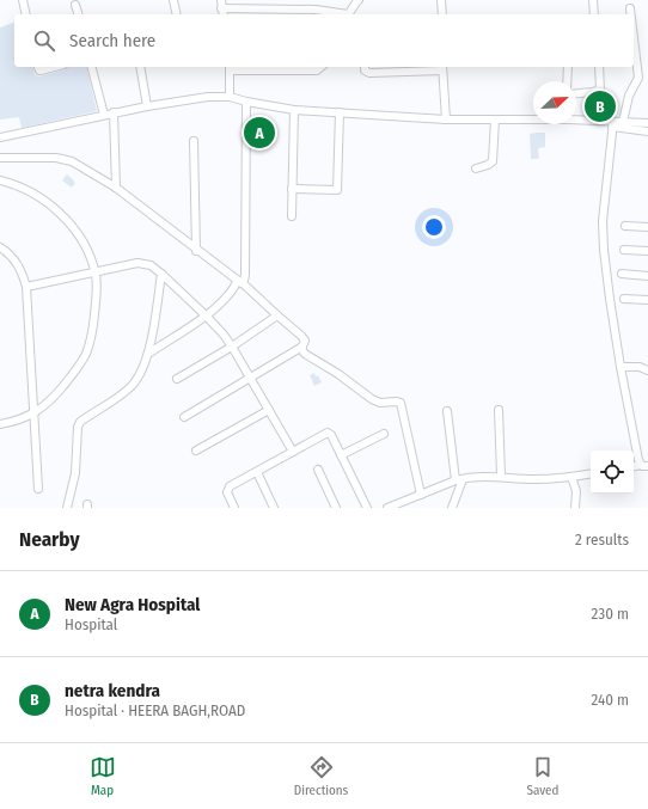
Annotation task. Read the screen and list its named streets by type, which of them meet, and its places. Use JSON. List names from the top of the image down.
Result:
{
  "north": "top right",
  "page": {
    "search": "Search here",
    "pins": ["B", "A"],
    "heading": ["Nearby", "2 results"],
    "list": [
      {
        "mark": "A",
        "name": "New Agra Hospital",
        "note": "Hospital",
        "value": "230 m"
      },
      {
        "mark": "B",
        "name": "netra kendra",
        "note": "Hospital · HEERA BAGH,ROAD",
        "value": "240 m"
      }
    ],
    "nav": ["Map", "Directions", "Saved"]
  }
}
